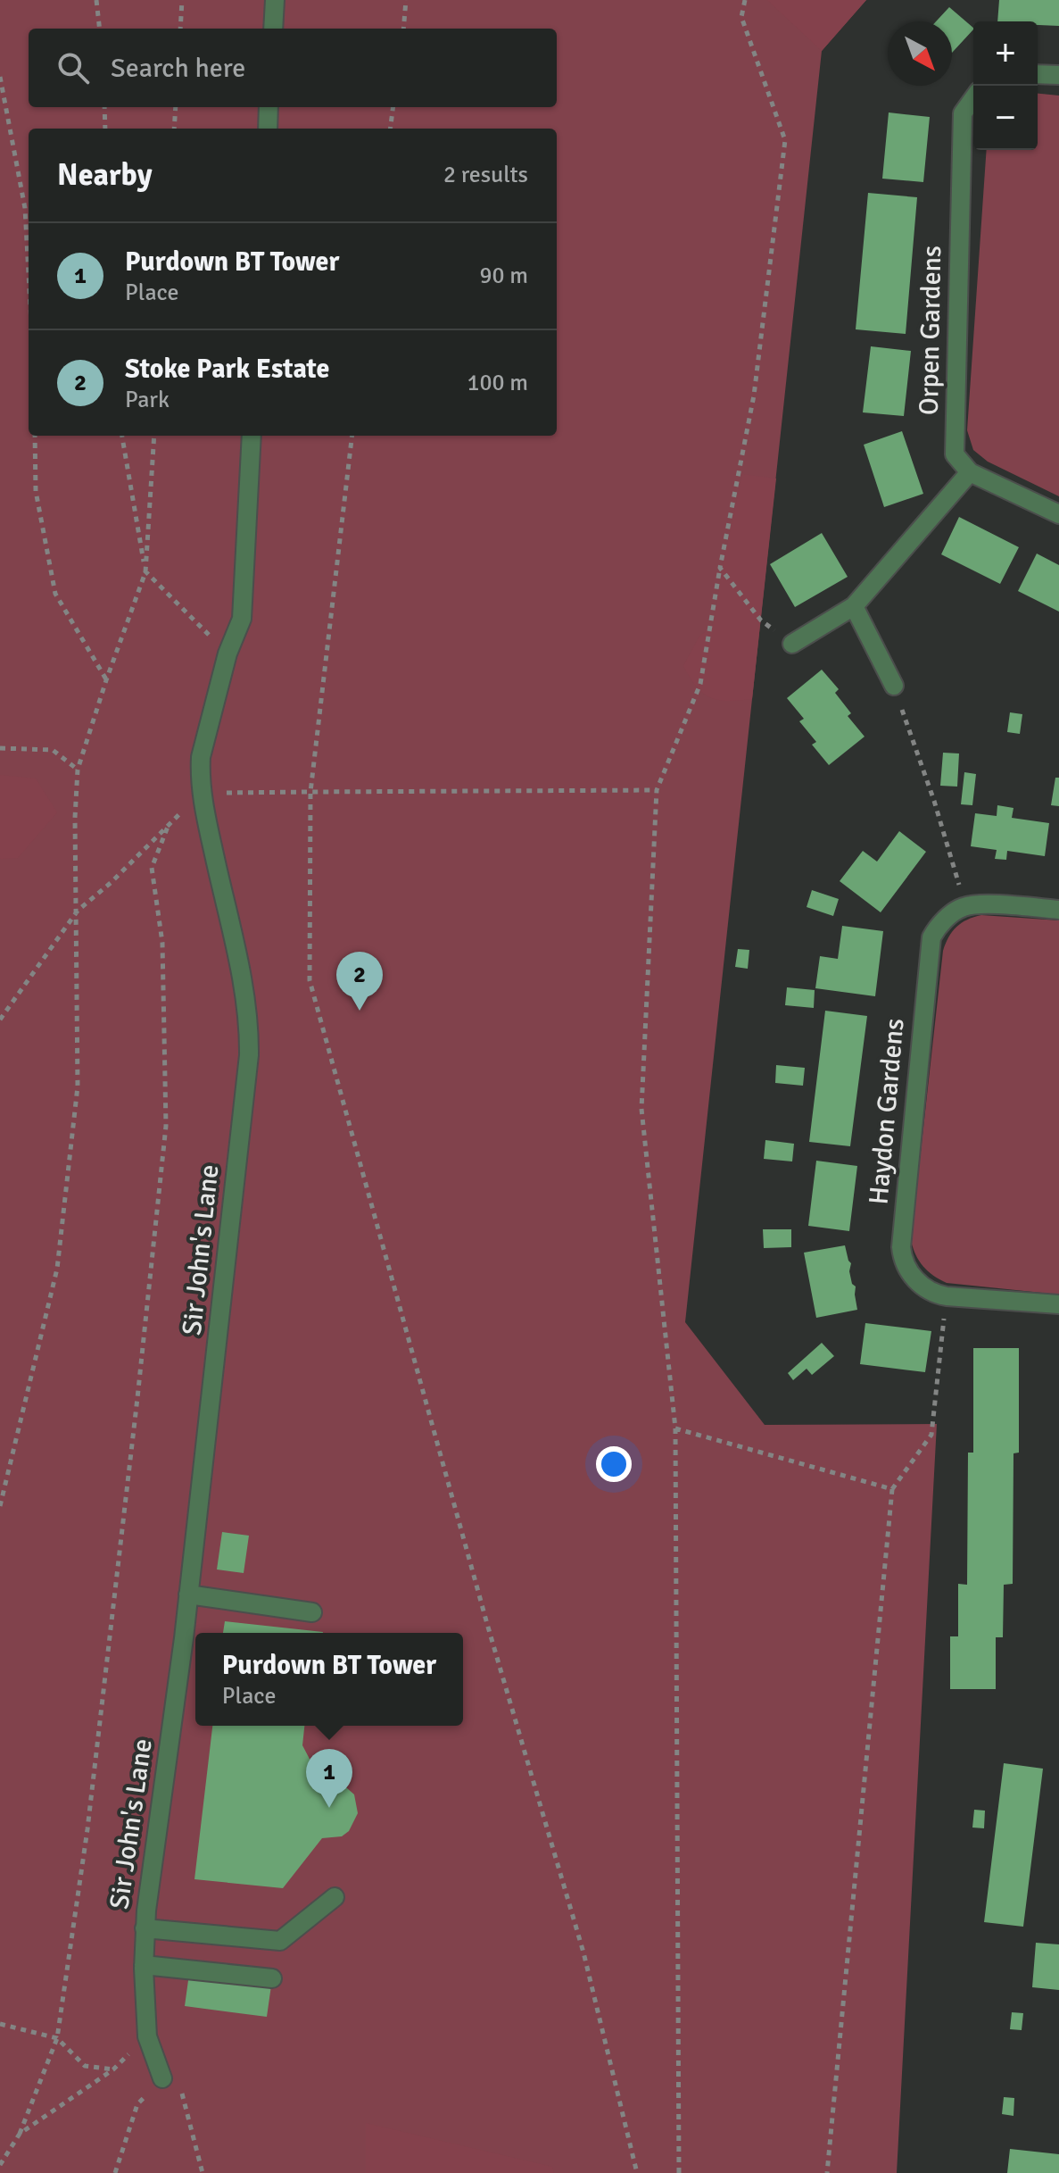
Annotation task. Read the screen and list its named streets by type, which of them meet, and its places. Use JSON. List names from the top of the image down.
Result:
{
  "streets": {
    "street": ["Orpen Gardens", "Haydon Gardens", "Sir John's Lane"]
  },
  "north": "bottom right",
  "page": {
    "map_buttons": ["+", "−"],
    "search": "Search here",
    "heading": ["Nearby", "2 results"],
    "list": [
      {
        "mark": "1",
        "name": "Purdown BT Tower",
        "note": "Place",
        "value": "90 m"
      },
      {
        "mark": "2",
        "name": "Stoke Park Estate",
        "note": "Park",
        "value": "100 m"
      }
    ],
    "pins": ["2", "1"],
    "popup": ["Purdown BT Tower", "Place"]
  }
}
